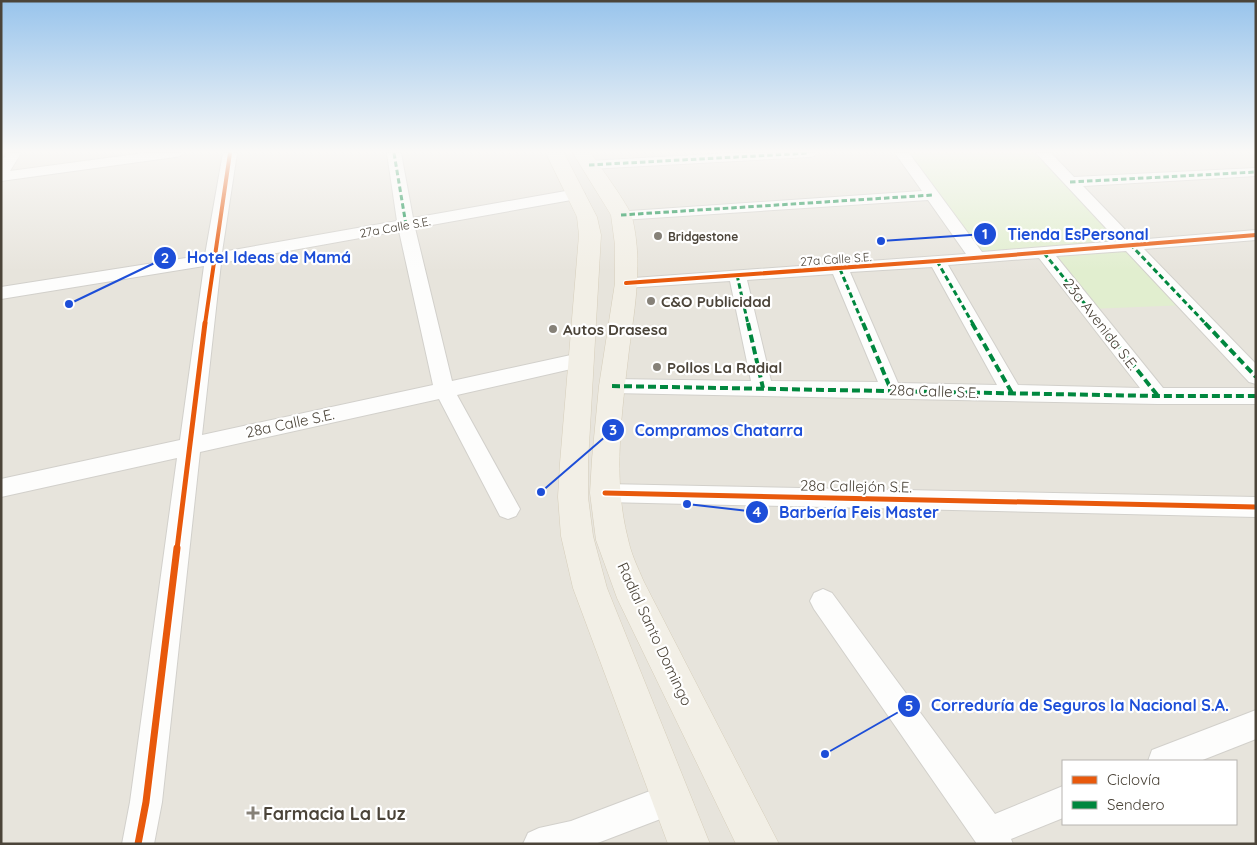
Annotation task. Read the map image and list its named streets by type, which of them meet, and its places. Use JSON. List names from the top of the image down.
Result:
{
  "streets": {
    "main road": ["Radial Santo Domingo"],
    "street": [
      "27a Calle S.E.",
      "23a Avenida S.E.",
      "28a Calle S.E.",
      "28a Callejón S.E."
    ]
  },
  "crossings": [
    ["27a Calle S.E.", "23a Avenida S.E."],
    ["27a Calle S.E.", "Radial Santo Domingo"],
    ["23a Avenida S.E.", "28a Calle S.E."],
    ["28a Calle S.E.", "Radial Santo Domingo"],
    ["28a Callejón S.E.", "Radial Santo Domingo"]
  ],
  "places": {
    "other": [
      "Bridgestone",
      "Tienda EsPersonal",
      "C&O Publicidad",
      "Hotel Ideas de Mamá",
      "Autos Drasesa",
      "Pollos La Radial",
      "Compramos Chatarra",
      "Barbería Feis Master",
      "Correduría de Seguros la Nacional S.A."
    ],
    "health": ["Farmacia La Luz"]
  },
  "legend": ["Ciclovía", "Sendero"]
}
